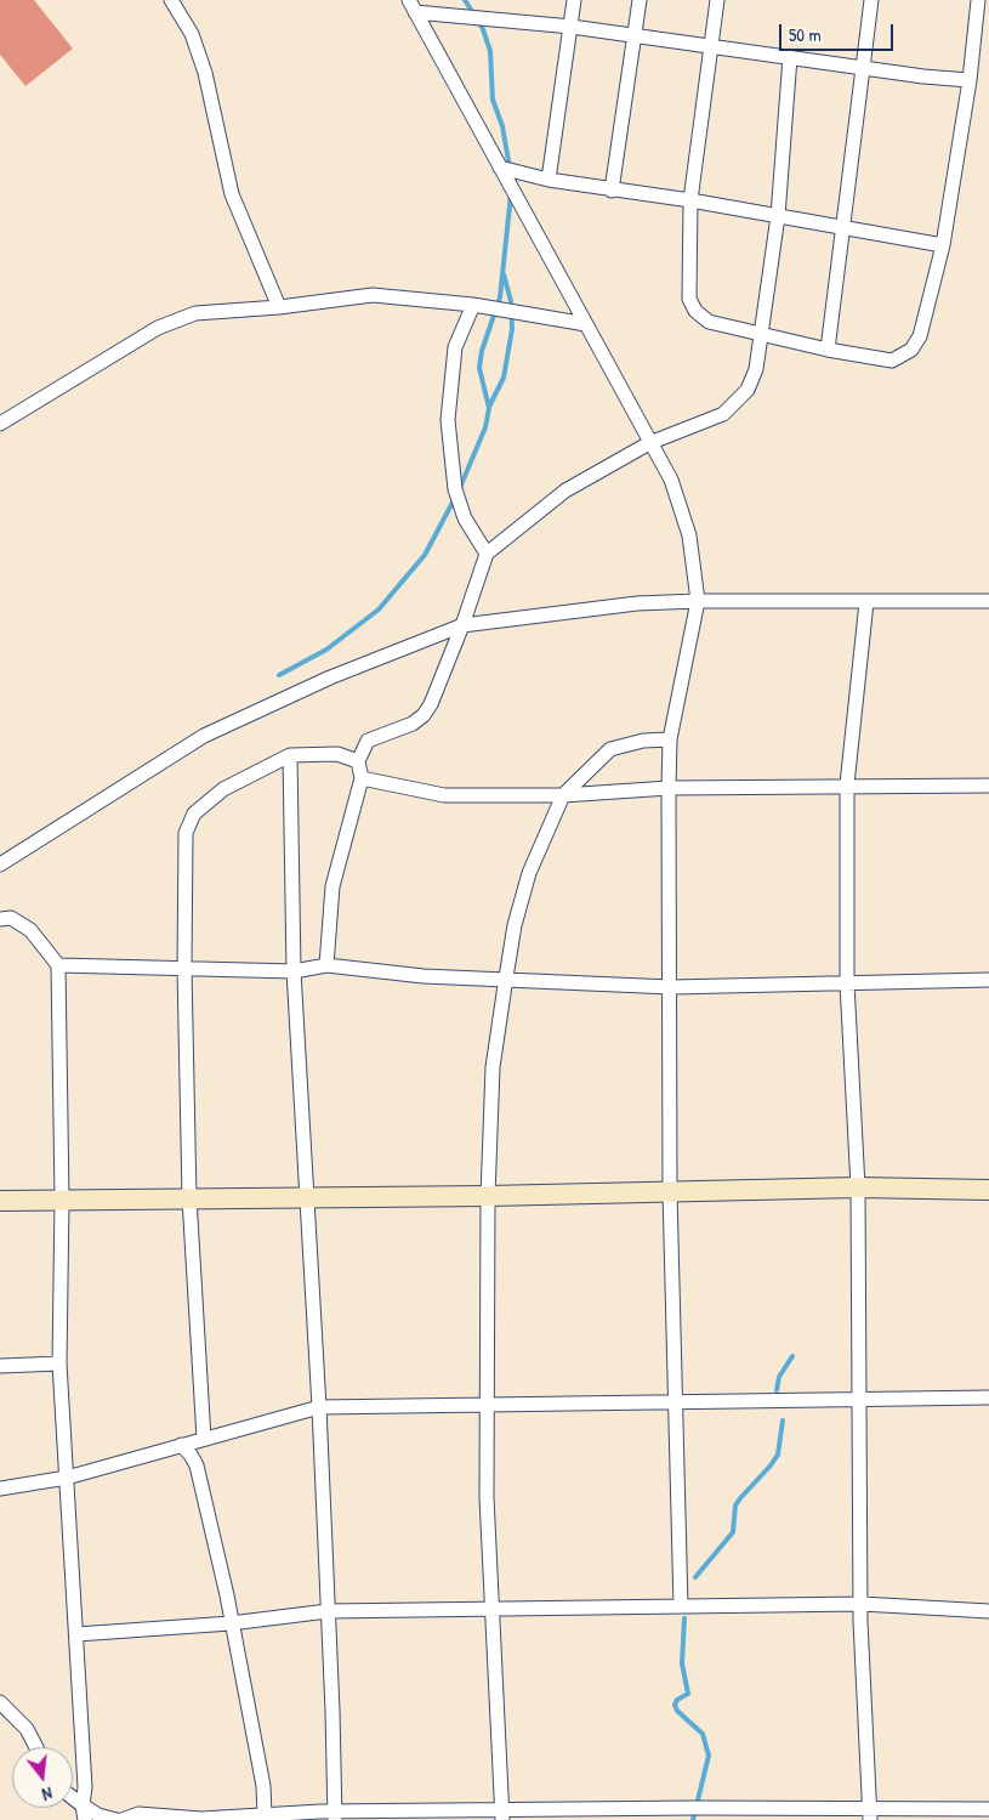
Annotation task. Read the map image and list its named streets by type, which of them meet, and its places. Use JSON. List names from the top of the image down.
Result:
{
  "scale_bar": "50 m",
  "north": "bottom"
}
